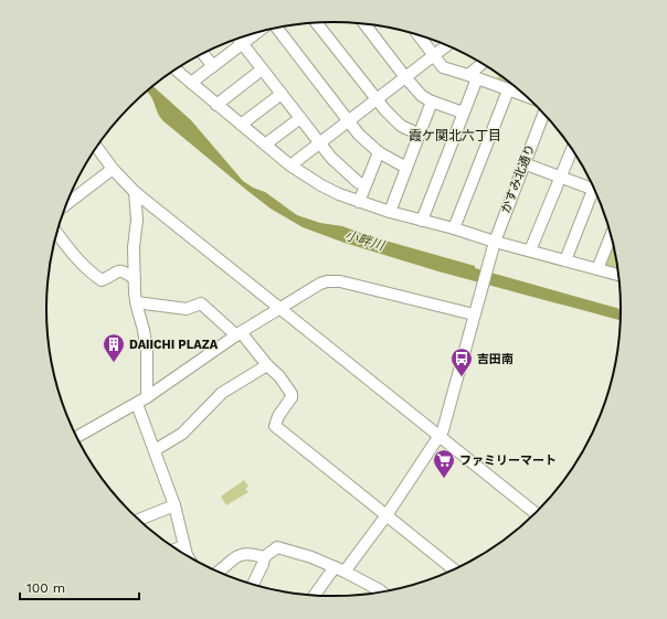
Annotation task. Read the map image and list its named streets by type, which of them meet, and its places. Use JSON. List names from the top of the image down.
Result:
{
  "streets": {
    "street": ["かすみ北通り"]
  },
  "districts": ["霞ケ関北六丁目"],
  "water": ["小畔川"],
  "places": {
    "building": ["DAIICHI PLAZA"],
    "bus stop": ["吉田南"],
    "supermarket": ["ファミリーマート"]
  },
  "scale_bar": "100 m"
}
